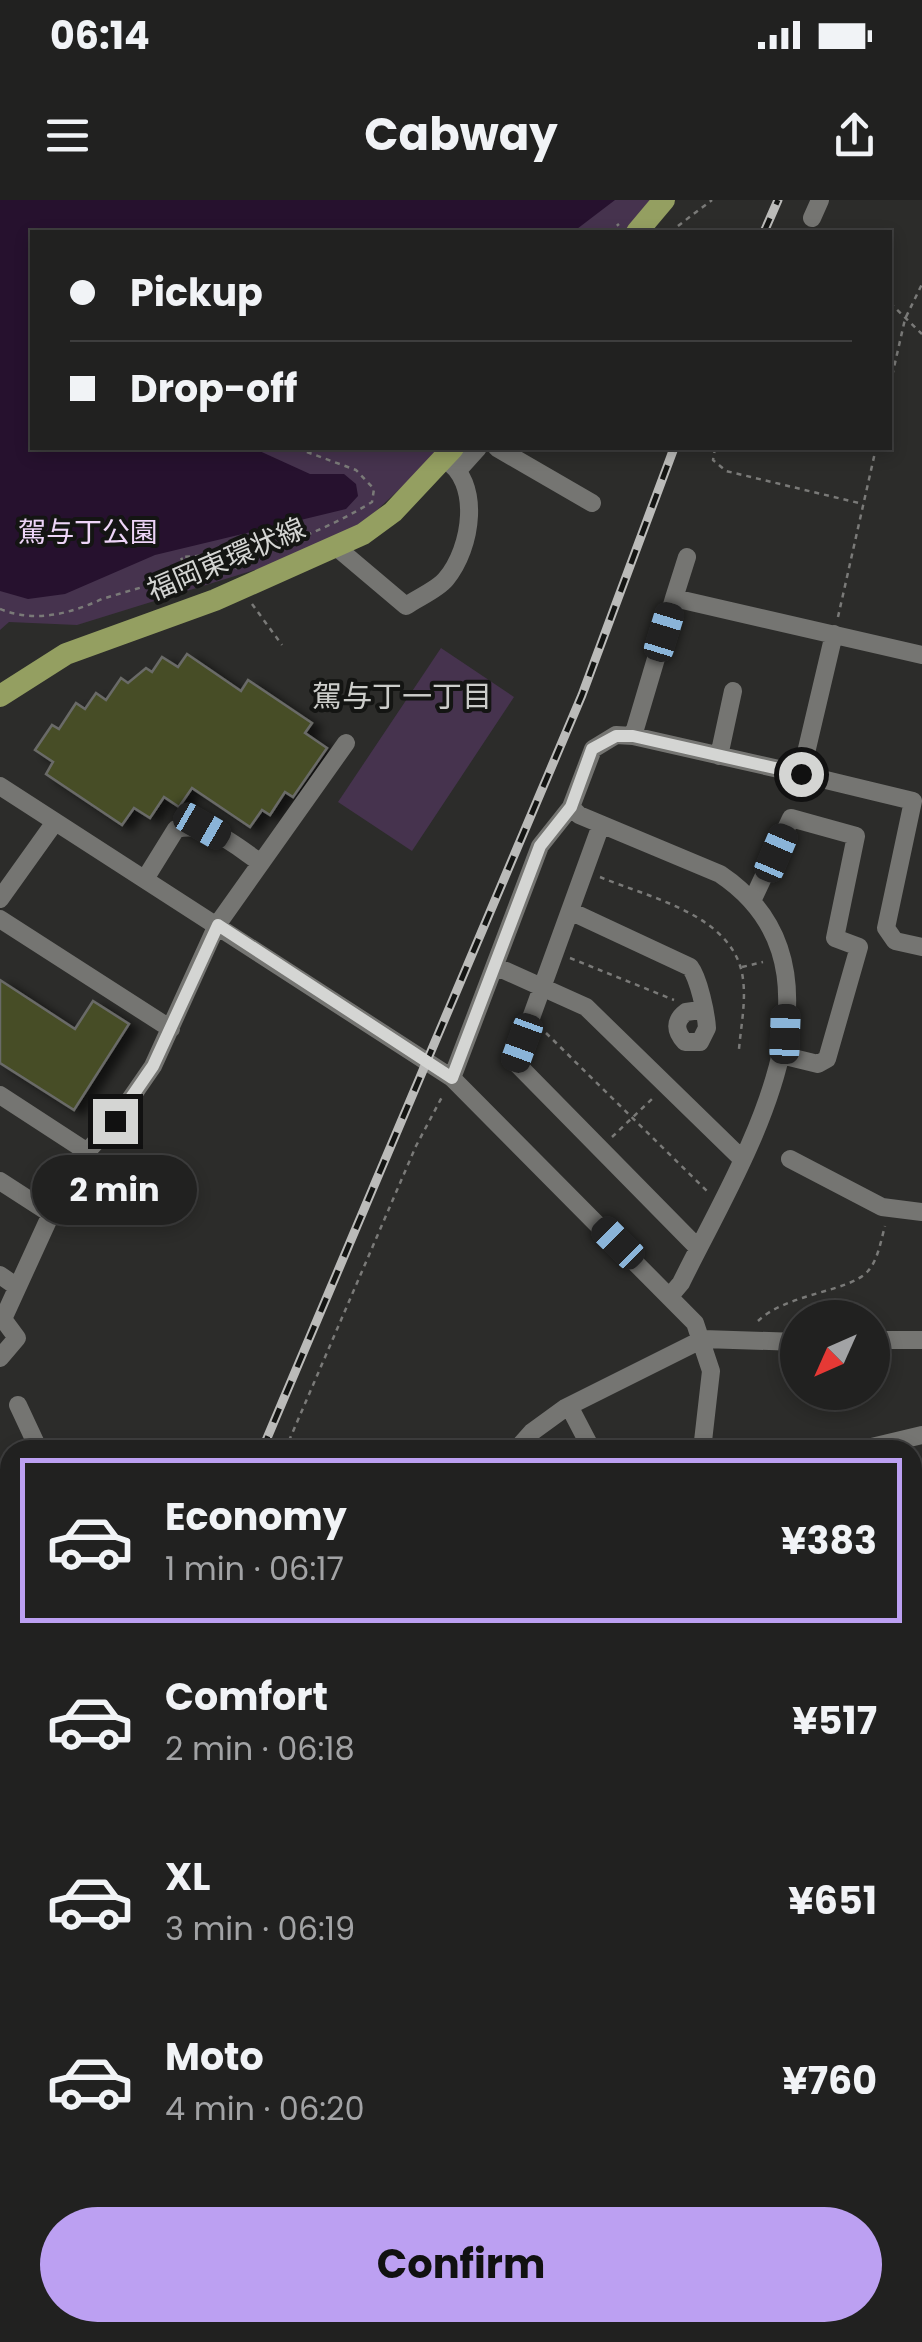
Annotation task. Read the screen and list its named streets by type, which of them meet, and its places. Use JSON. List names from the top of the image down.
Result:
{
  "streets": {
    "main road": ["福岡東環状線"]
  },
  "districts": ["駕与丁一丁目"],
  "parks": ["駕与丁公園"],
  "north": "bottom left",
  "page": {
    "status": "06:14",
    "header": "Cabway",
    "banner": ["Pickup", "Drop-off"],
    "bubble": "2 min",
    "list": [
      {
        "name": "Economy",
        "note": "1 min · 06:17",
        "value": "¥383"
      },
      {
        "name": "Comfort",
        "note": "2 min · 06:18",
        "value": "¥517"
      },
      {
        "name": "XL",
        "note": "3 min · 06:19",
        "value": "¥651"
      },
      {
        "name": "Moto",
        "note": "4 min · 06:20",
        "value": "¥760"
      }
    ],
    "buttons": "Confirm"
  }
}
